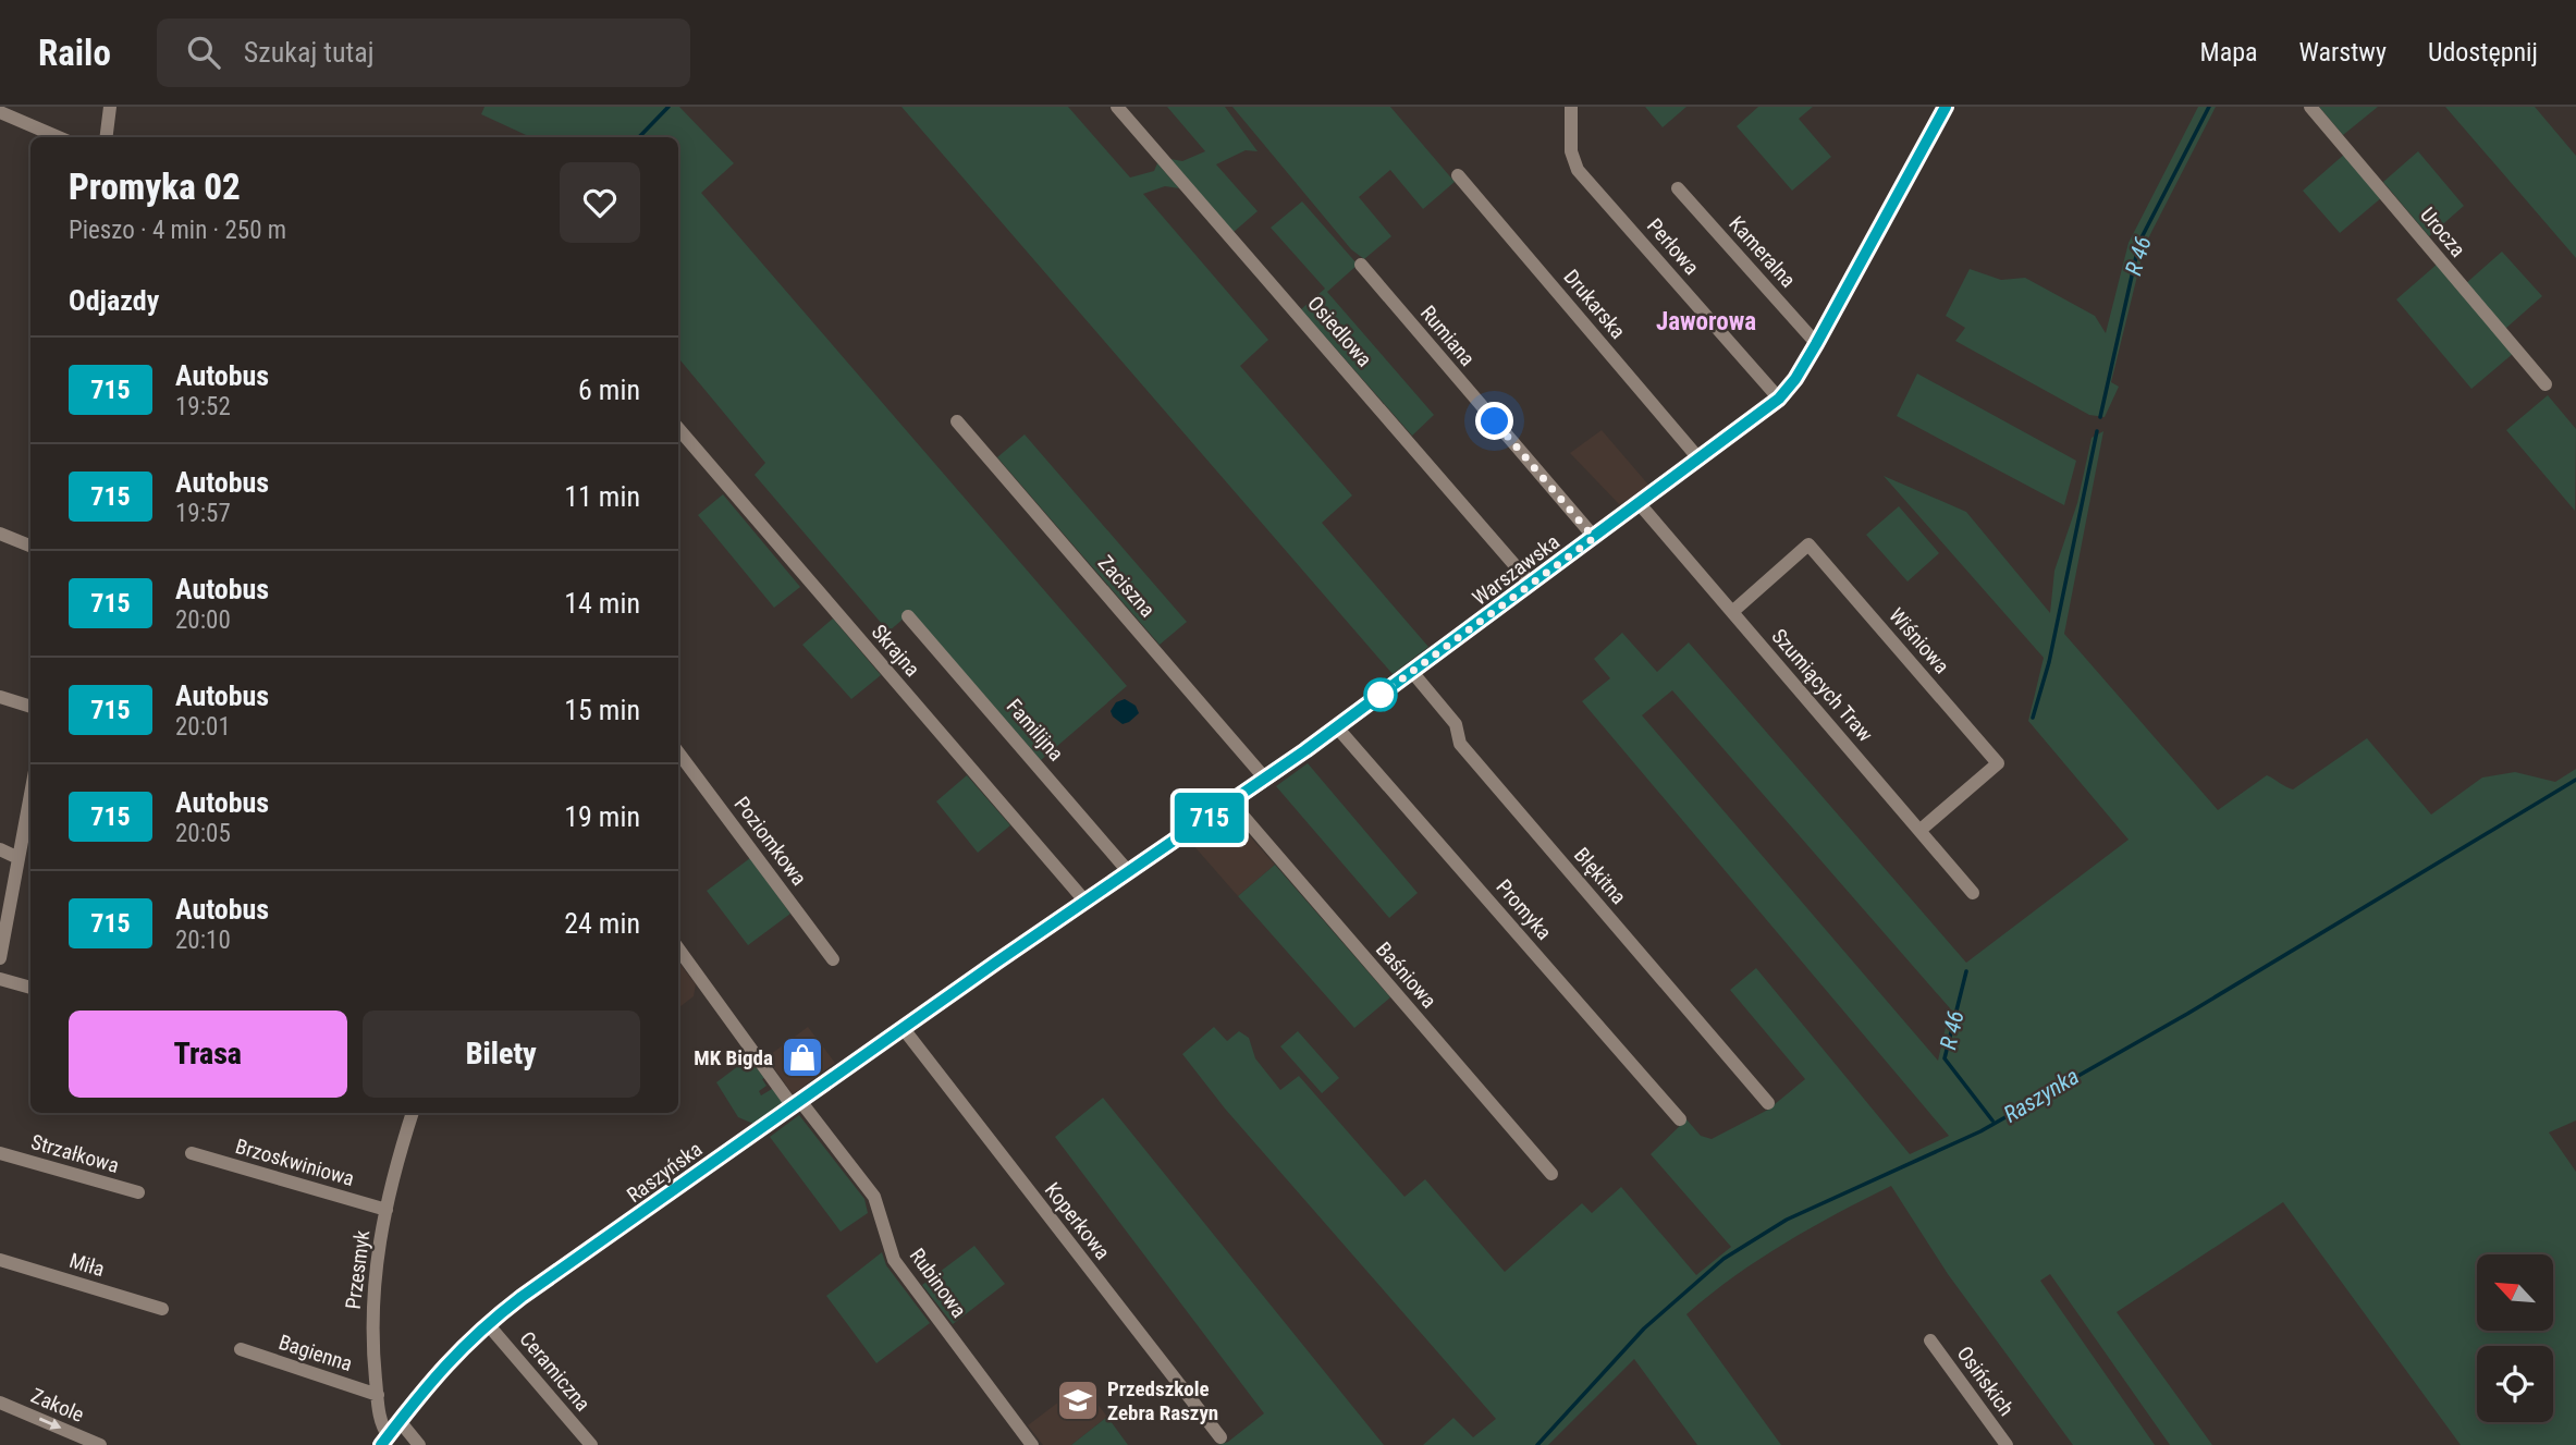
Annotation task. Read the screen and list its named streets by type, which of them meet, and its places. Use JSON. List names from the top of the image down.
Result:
{
  "streets": {
    "street": [
      "Urocza",
      "Perłowa",
      "Kameralna",
      "Drukarska",
      "Osiedlowa",
      "Rumiana",
      "Warszawska",
      "Zaciszna",
      "Wiśniowa",
      "Skrajna",
      "Szumiących Traw",
      "Familijna",
      "Poziomkowa",
      "Błękitna",
      "Promyka",
      "Baśniowa",
      "Strzałkowa",
      "Brzoskwiniowa",
      "Raszyńska",
      "Koperkowa",
      "Miła",
      "Przesmyk",
      "Rubinowa",
      "Bagienna",
      "Ceramiczna",
      "Osińskich",
      "Zakole"
    ]
  },
  "crossings": [
    ["Perłowa", "Warszawska"],
    ["Kameralna", "Warszawska"],
    ["Drukarska", "Warszawska"],
    ["Osiedlowa", "Warszawska"],
    ["Rumiana", "Warszawska"],
    ["Warszawska", "Zaciszna"],
    ["Warszawska", "Skrajna"],
    ["Warszawska", "Szumiących Traw"],
    ["Warszawska", "Familijna"],
    ["Warszawska", "Błękitna"],
    ["Warszawska", "Promyka"],
    ["Warszawska", "Baśniowa"],
    ["Warszawska", "Raszyńska"],
    ["Wiśniowa", "Szumiących Traw"],
    ["Brzoskwiniowa", "Przesmyk"],
    ["Raszyńska", "Koperkowa"],
    ["Raszyńska", "Przesmyk"],
    ["Raszyńska", "Rubinowa"],
    ["Raszyńska", "Ceramiczna"],
    ["Przesmyk", "Bagienna"]
  ],
  "one_way": ["Zakole"],
  "districts": ["Jaworowa"],
  "water": ["R 46", "Raszynka"],
  "places": {
    "shop": ["MK Bigda"],
    "school or university": ["Przedszkole Zebra Raszyn"]
  },
  "lines": ["bus line 715"],
  "north": "top left",
  "page": {
    "header": "Railo",
    "search": "Szukaj tutaj",
    "nav": ["Mapa", "Warstwy", "Udostępnij"],
    "on_map": "715",
    "heading": [
      ["Promyka 02", "Pieszo · 4 min · 250 m"],
      "Odjazdy"
    ],
    "list": [
      {
        "mark": "715",
        "name": "Autobus",
        "note": "19:52",
        "value": "6 min"
      },
      {
        "mark": "715",
        "name": "Autobus",
        "note": "19:57",
        "value": "11 min"
      },
      {
        "mark": "715",
        "name": "Autobus",
        "note": "20:00",
        "value": "14 min"
      },
      {
        "mark": "715",
        "name": "Autobus",
        "note": "20:01",
        "value": "15 min"
      },
      {
        "mark": "715",
        "name": "Autobus",
        "note": "20:05",
        "value": "19 min"
      },
      {
        "mark": "715",
        "name": "Autobus",
        "note": "20:10",
        "value": "24 min"
      }
    ],
    "buttons": ["Trasa", "Bilety"]
  }
}
